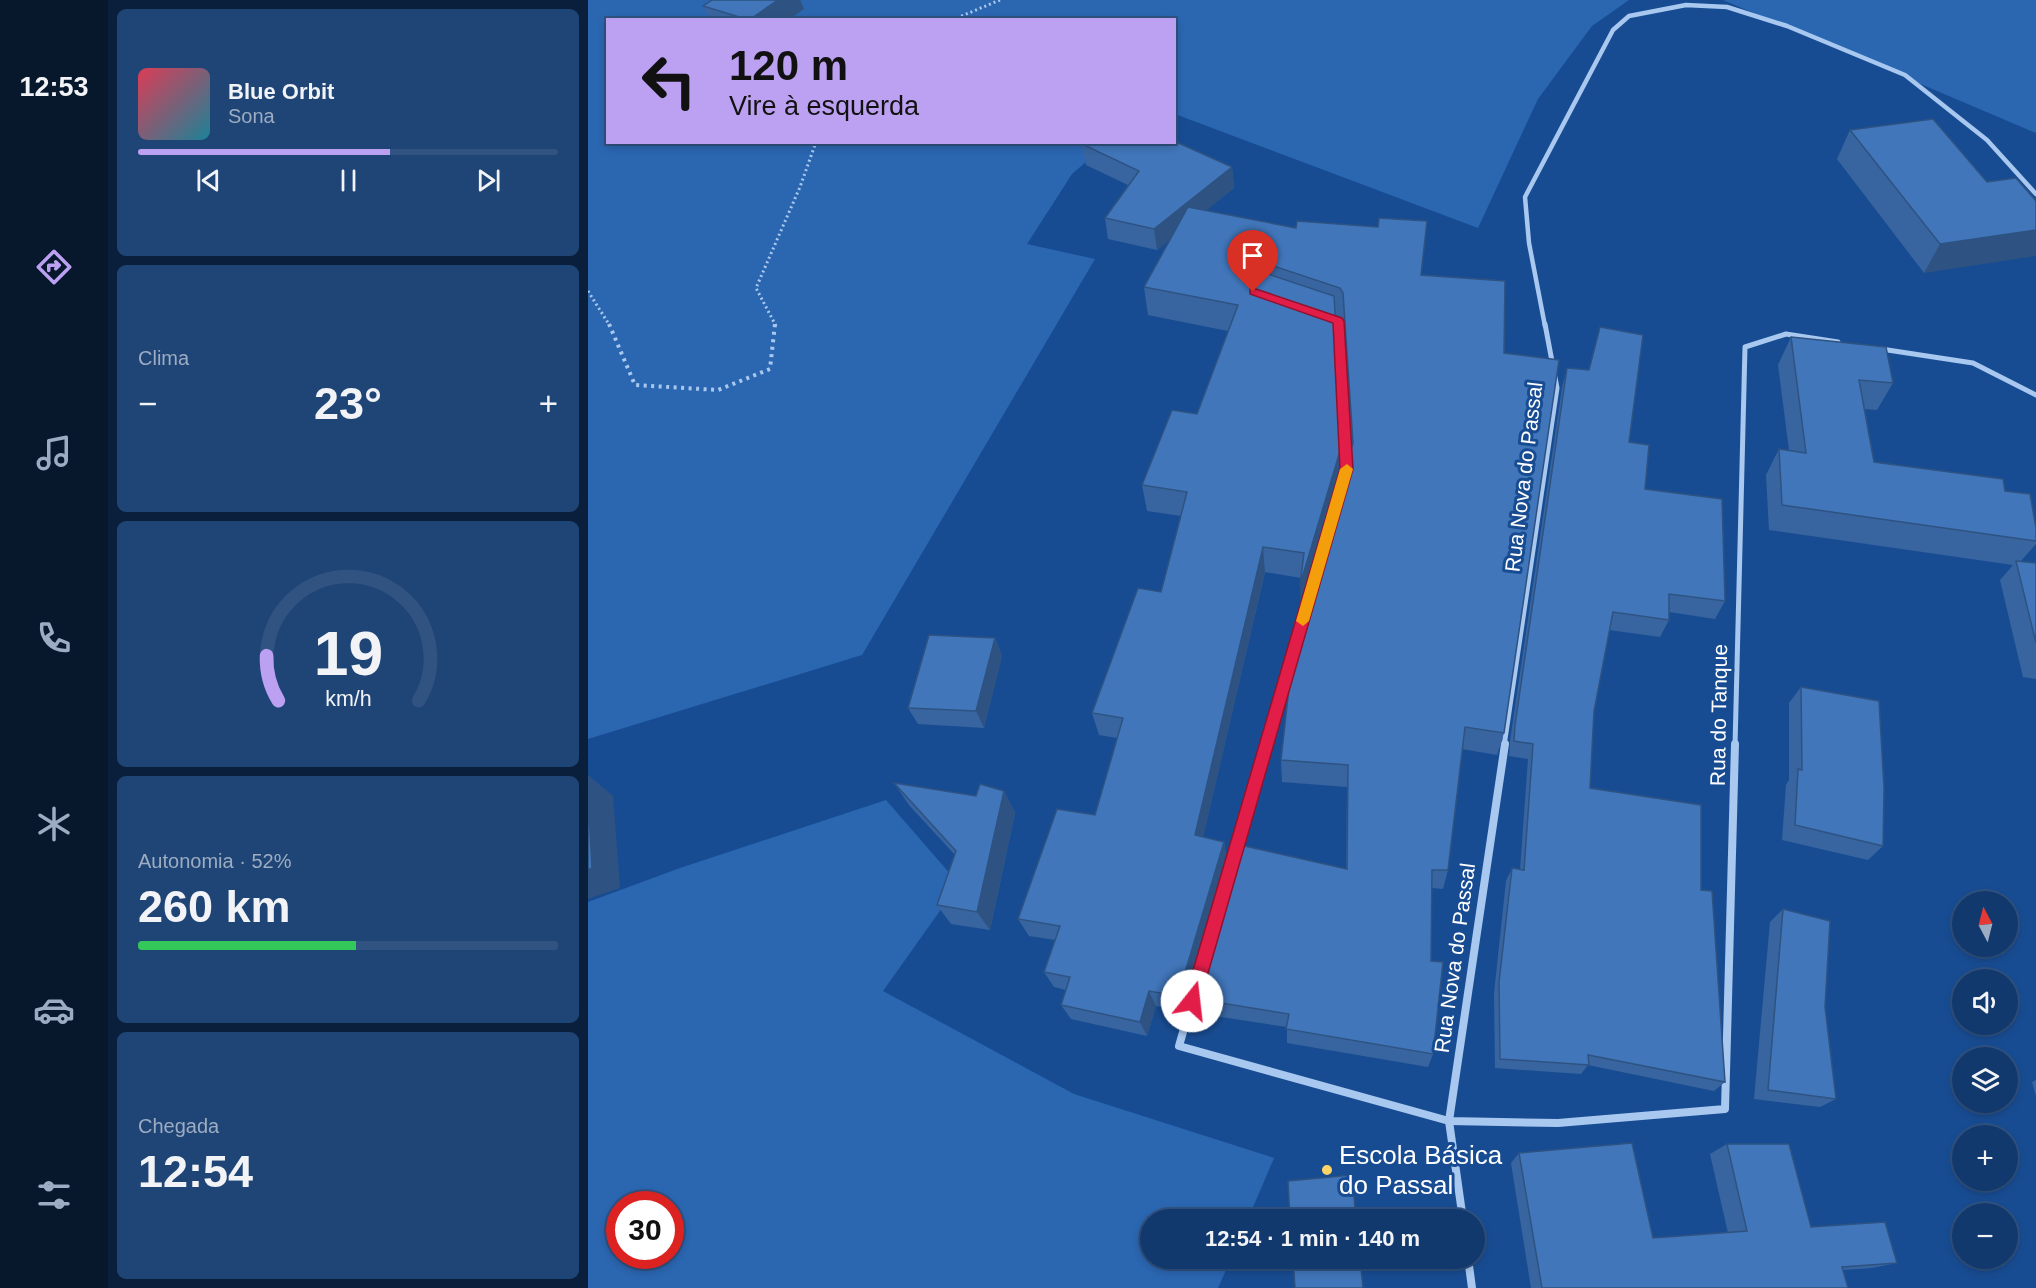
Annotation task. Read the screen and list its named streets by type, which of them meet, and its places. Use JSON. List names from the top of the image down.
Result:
{
  "streets": {
    "street": ["Rua Nova do Passal", "Rua do Tanque"]
  },
  "crossings": [
    ["Rua Nova do Passal", "Rua do Tanque"]
  ],
  "places": ["Escola Básica do Passal"],
  "north": "top",
  "page": {
    "tabs": "12:53",
    "turn": ["120 m", "Vire à esquerda"],
    "song": ["Blue Orbit", "Sona"],
    "tile": [
      "Clima",
      ["Autonomia · 52%", "260 km"],
      ["Chegada", "12:54"]
    ],
    "heat": ["−", "23°", "+"],
    "map_buttons": ["+", "−"],
    "limit": "30",
    "trip": "12:54 · 1 min · 140 m",
    "gauge": ["19", "km/h"]
  }
}
